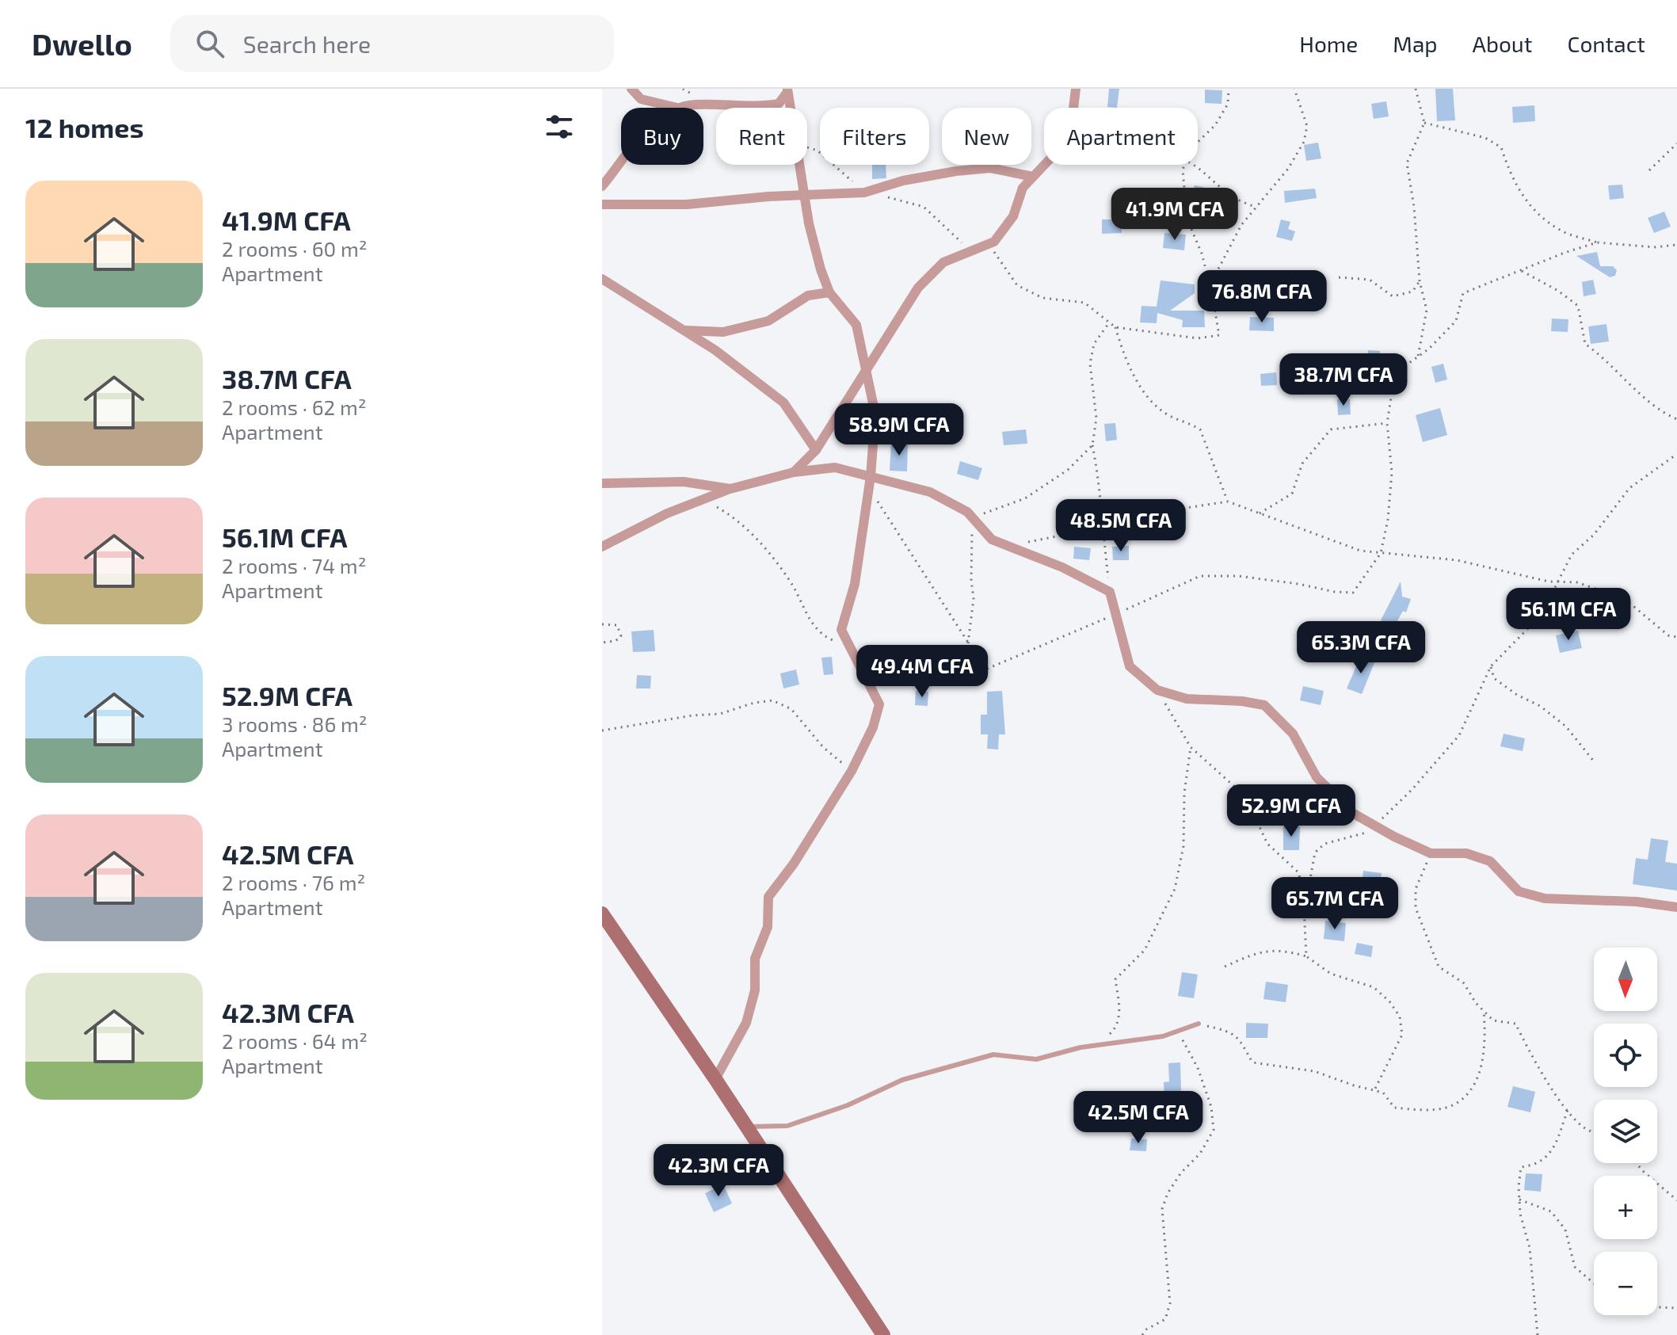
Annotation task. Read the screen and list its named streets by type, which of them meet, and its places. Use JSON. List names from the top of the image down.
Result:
{
  "north": "bottom",
  "page": {
    "header": "Dwello",
    "search": "Search here",
    "nav": [
      "Home",
      "Map",
      "About",
      "Contact"
    ],
    "heading": "12 homes",
    "chip": [
      "Buy",
      "Rent",
      "Filters",
      "New",
      "Apartment"
    ],
    "list": [
      {
        "name": "41.9M CFA",
        "note": "2 rooms · 60 m² · Apartment"
      },
      {
        "name": "38.7M CFA",
        "note": "2 rooms · 62 m² · Apartment"
      },
      {
        "name": "56.1M CFA",
        "note": "2 rooms · 74 m² · Apartment"
      },
      {
        "name": "52.9M CFA",
        "note": "3 rooms · 86 m² · Apartment"
      },
      {
        "name": "42.5M CFA",
        "note": "2 rooms · 76 m² · Apartment"
      },
      {
        "name": "42.3M CFA",
        "note": "2 rooms · 64 m² · Apartment"
      }
    ],
    "price": [
      "41.9M CFA",
      "76.8M CFA",
      "38.7M CFA",
      "58.9M CFA",
      "48.5M CFA",
      "56.1M CFA",
      "65.3M CFA",
      "49.4M CFA",
      "52.9M CFA",
      "65.7M CFA",
      "42.5M CFA",
      "42.3M CFA"
    ],
    "map_buttons": ["+", "−"]
  }
}
